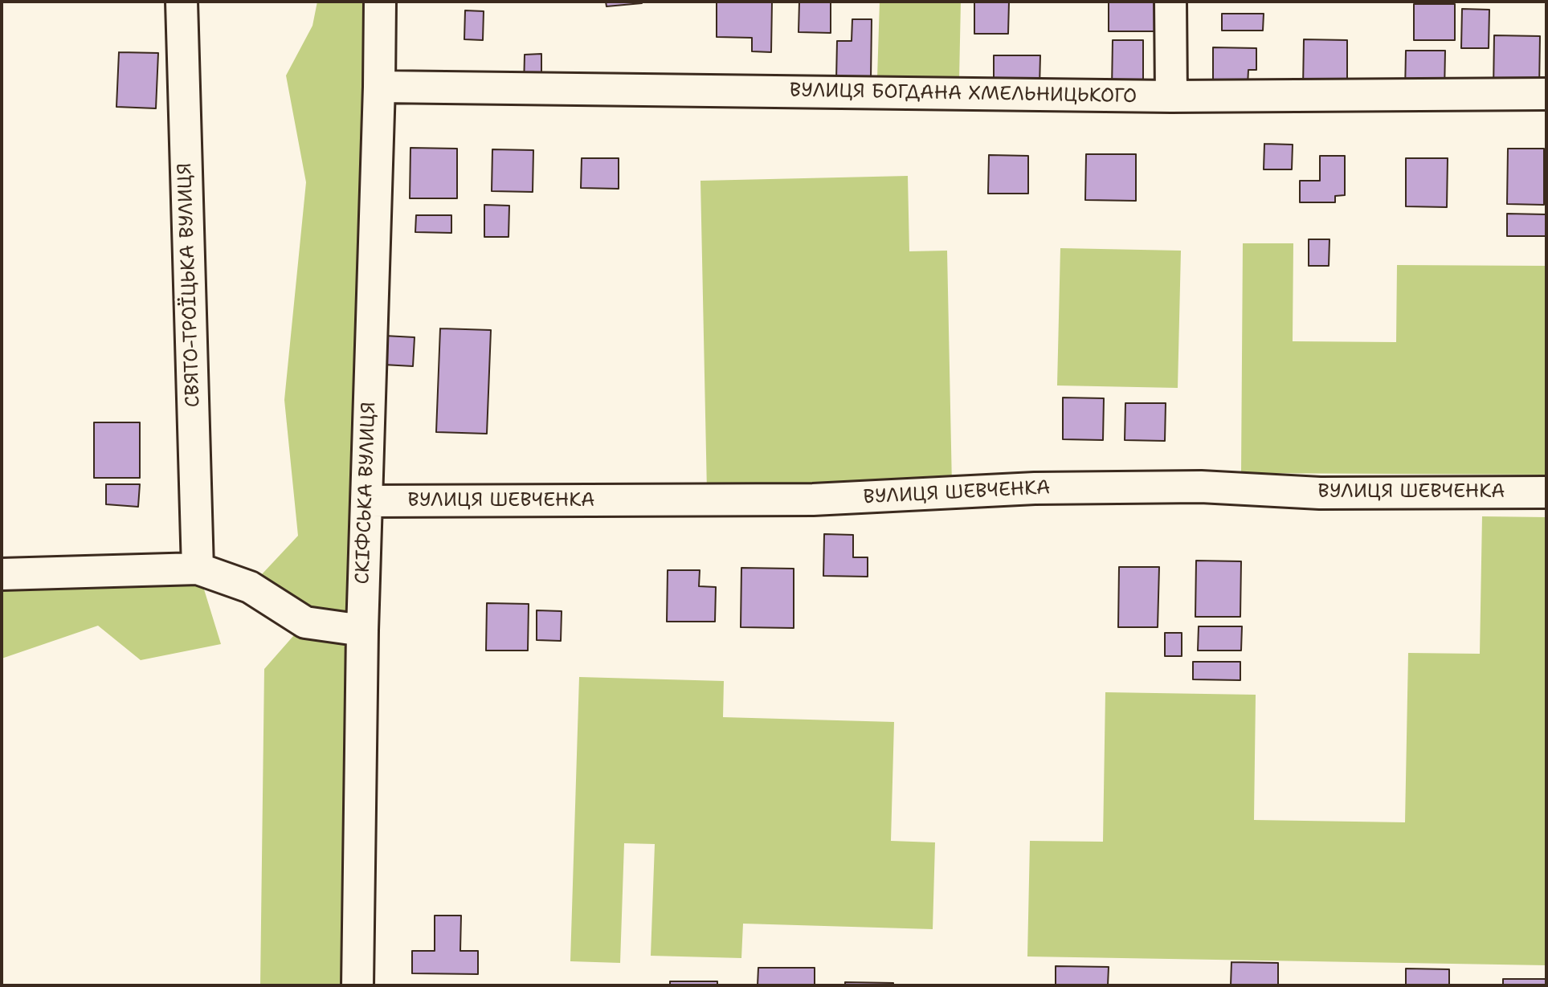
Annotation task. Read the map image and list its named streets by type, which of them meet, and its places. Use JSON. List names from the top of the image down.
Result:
{
  "streets": {
    "street": [
      "ВУЛИЦЯ БОГДАНА ХМЕЛЬНИЦЬКОГО",
      "СВЯТО-ТРОЇЦЬКА ВУЛИЦЯ",
      "ВУЛИЦЯ ШЕВЧЕНКА",
      "СКІФСЬКА ВУЛИЦЯ"
    ]
  },
  "crossings": [
    ["ВУЛИЦЯ БОГДАНА ХМЕЛЬНИЦЬКОГО", "СКІФСЬКА ВУЛИЦЯ"],
    ["ВУЛИЦЯ ШЕВЧЕНКА", "СКІФСЬКА ВУЛИЦЯ"]
  ]
}
